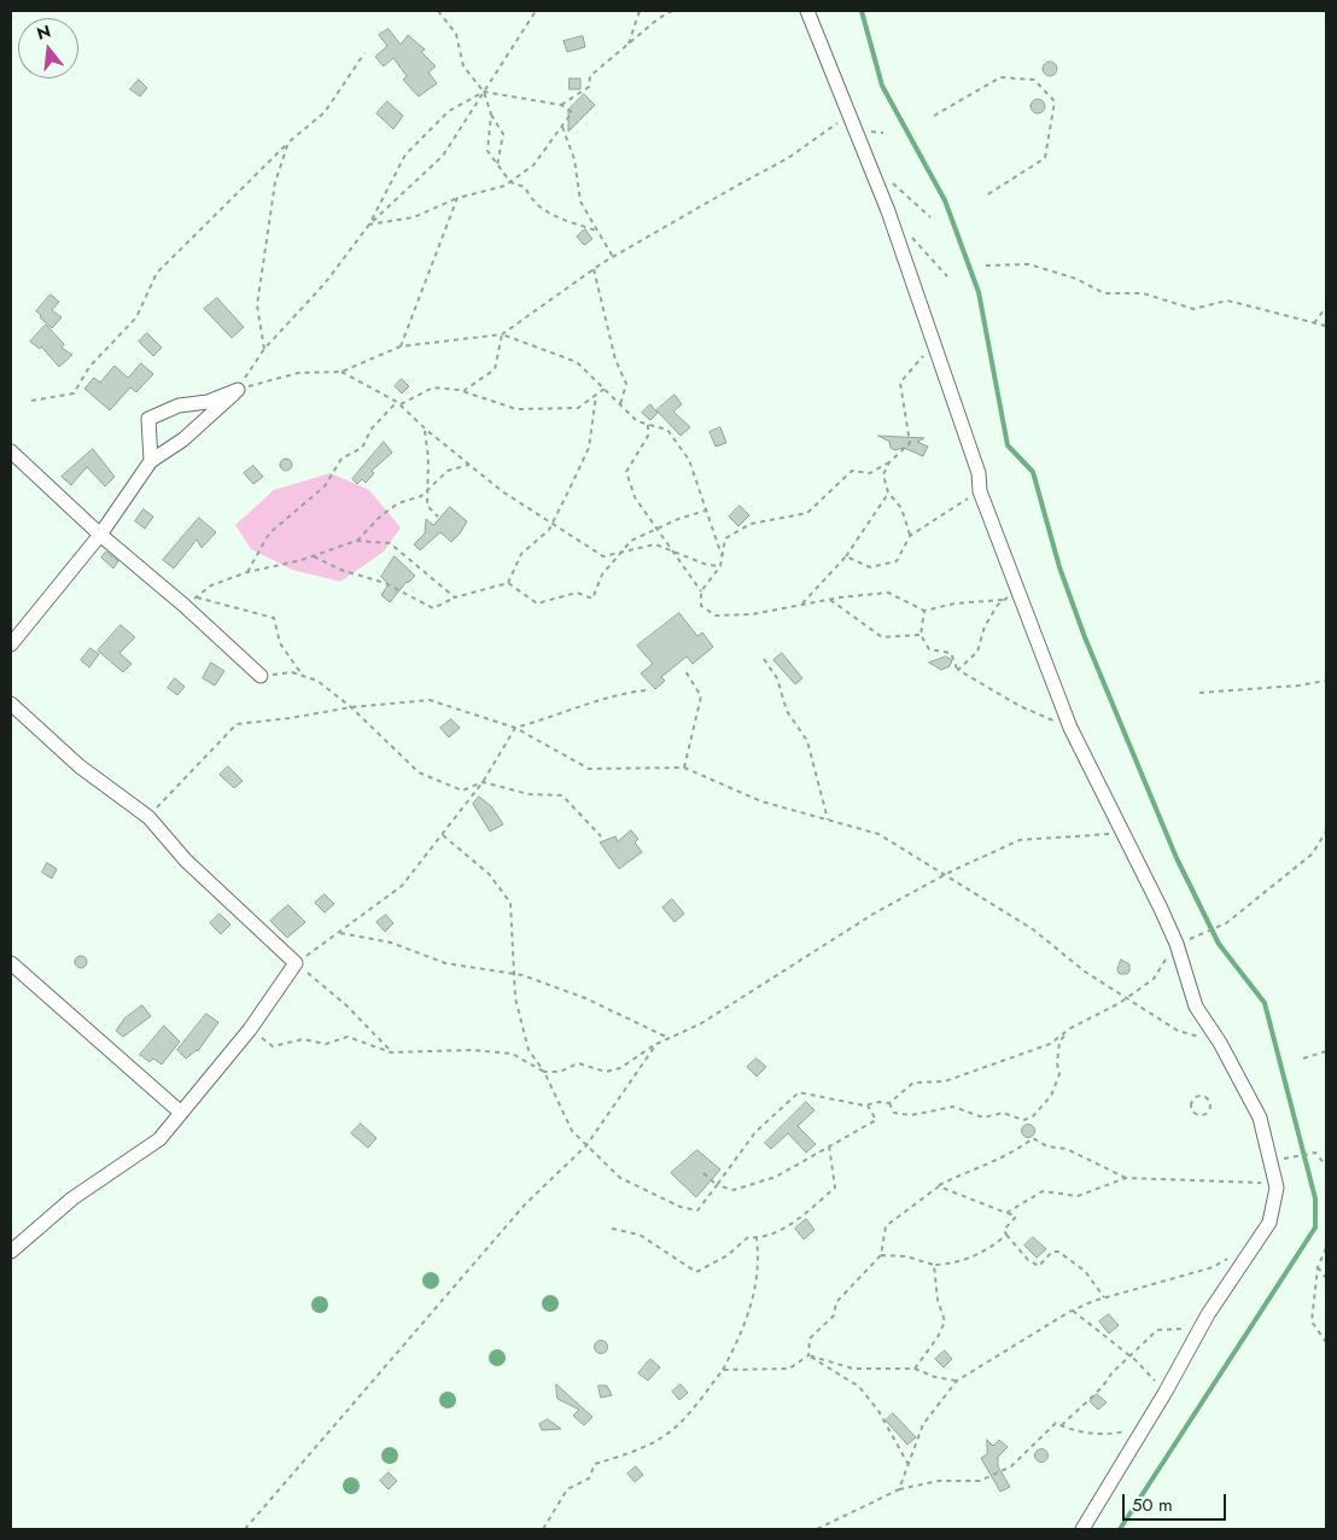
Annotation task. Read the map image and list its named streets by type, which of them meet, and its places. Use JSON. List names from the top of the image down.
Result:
{
  "scale_bar": "50 m",
  "north": "top"
}
